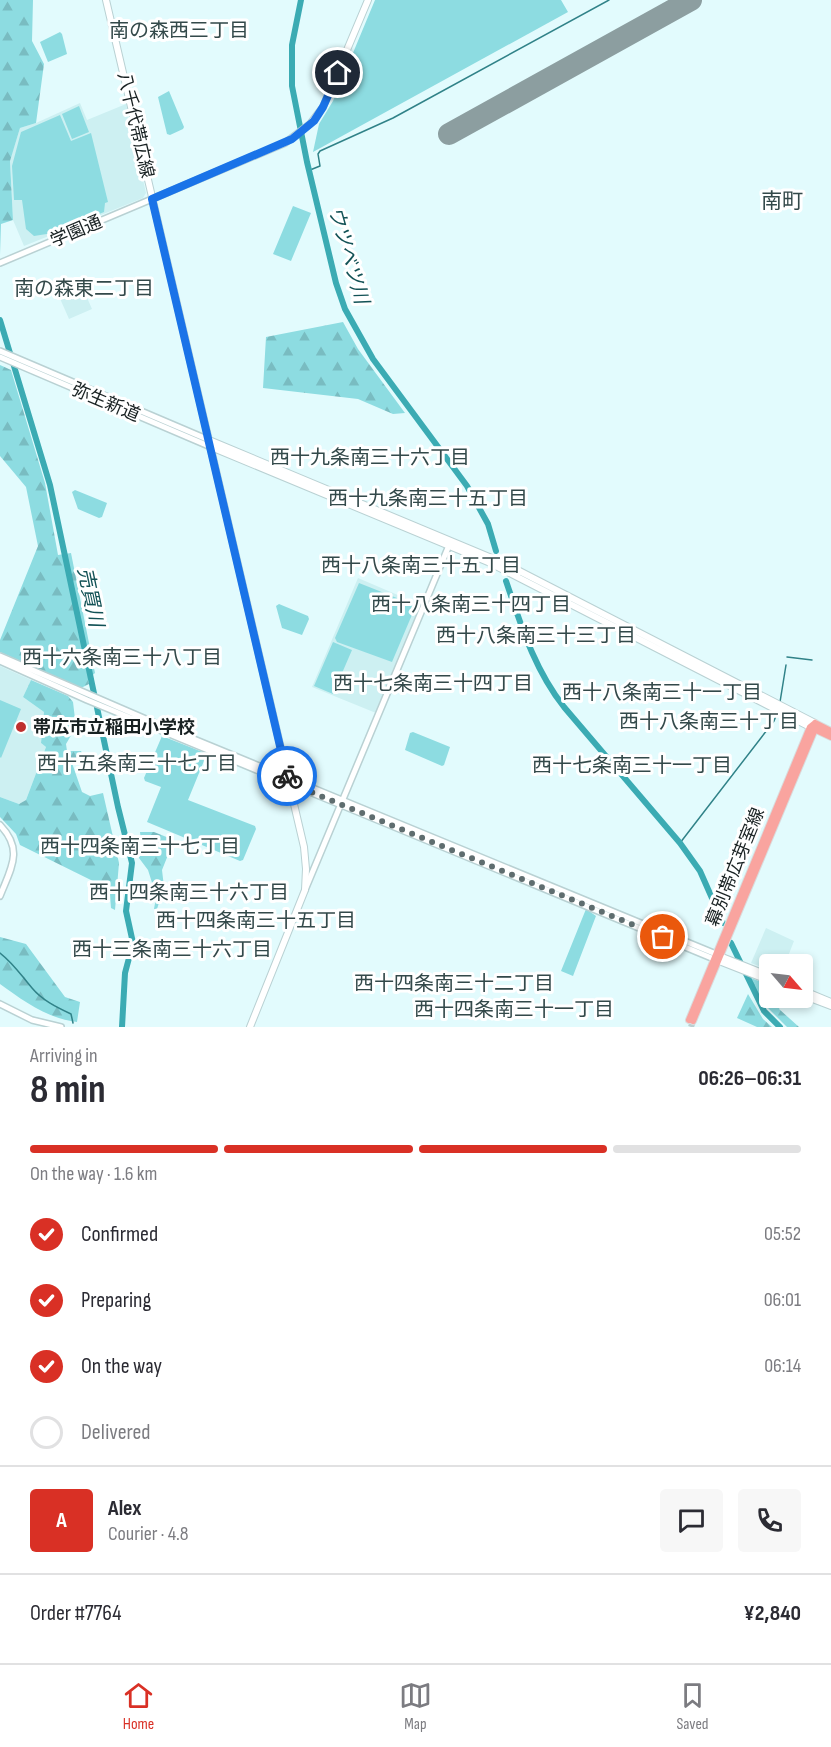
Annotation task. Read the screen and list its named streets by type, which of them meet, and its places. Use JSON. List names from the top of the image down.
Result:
{
  "streets": {
    "main road": ["八千代帯広線", "幕別帯広芽室線"],
    "street": ["学園通", "弥生新道"]
  },
  "crossings": [
    ["八千代帯広線", "学園通"],
    ["八千代帯広線", "弥生新道"]
  ],
  "districts": [
    "南の森西三丁目",
    "南町",
    "南の森東二丁目",
    "西十九条南三十六丁目",
    "西十九条南三十五丁目",
    "西十八条南三十五丁目",
    "西十八条南三十四丁目",
    "西十八条南三十三丁目",
    "西十六条南三十八丁目",
    "西十七条南三十四丁目",
    "西十八条南三十一丁目",
    "西十八条南三十丁目",
    "西十五条南三十七丁目",
    "西十七条南三十一丁目",
    "西十四条南三十七丁目",
    "西十四条南三十六丁目",
    "西十四条南三十五丁目",
    "西十三条南三十六丁目",
    "西十四条南三十二丁目",
    "西十四条南三十一丁目"
  ],
  "water": ["ウツベツ川", "売買川"],
  "places": ["帯広市立稲田小学校"],
  "north": "bottom right",
  "page": {
    "heading": ["8 min", "Arriving in", "06:26–06:31"],
    "panel": [
      "Alex",
      "Courier · 4.8",
      "Order #7764",
      "¥2,840"
    ],
    "bar": "On the way · 1.6 km",
    "list": [
      ["Confirmed", "05:52"],
      ["Preparing", "06:01"],
      ["On the way", "06:14"],
      "Delivered"
    ],
    "round": "A",
    "tabs": ["Home", "Map", "Saved"]
  }
}
